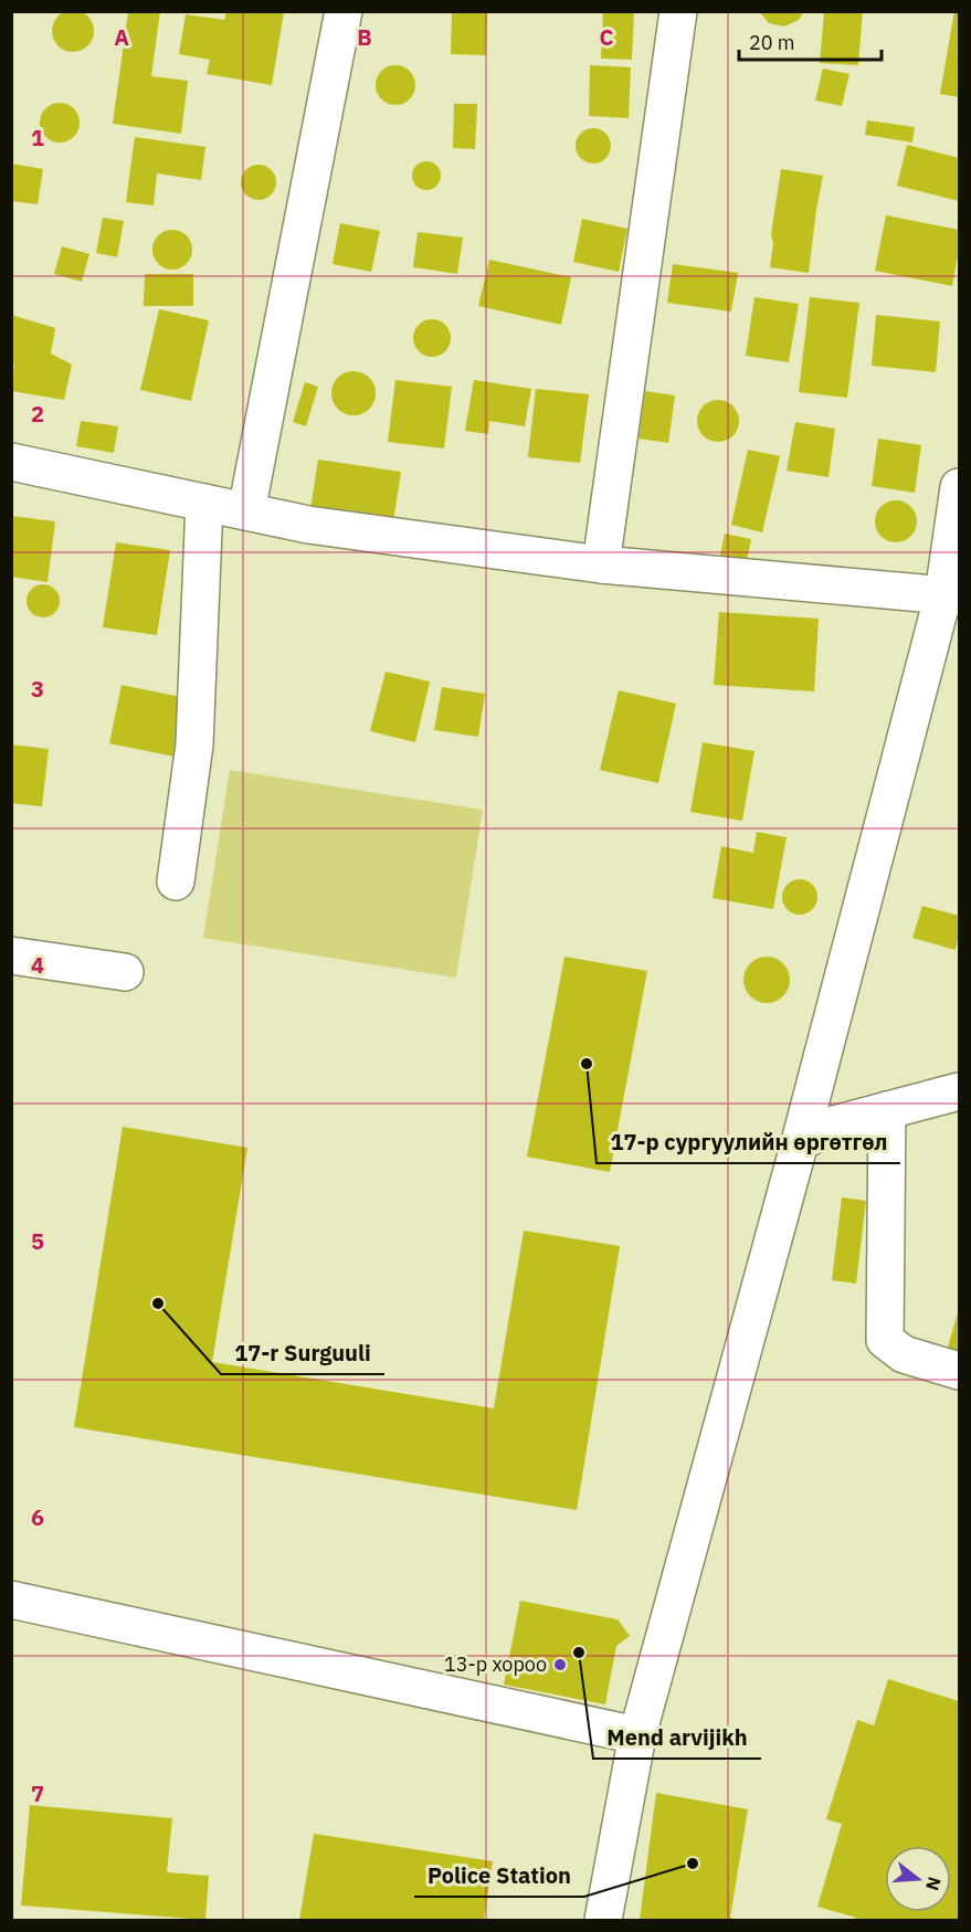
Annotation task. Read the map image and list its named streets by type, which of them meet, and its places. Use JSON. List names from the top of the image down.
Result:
{
  "places": [
    "17-р сургуулийн өргөтгөл",
    "17-r Surguuli",
    "Mend arvijikh",
    "13-р хороо",
    "Police Station"
  ],
  "scale_bar": "20 m",
  "north": "right",
  "grid": {
    "columns": ["A", "B", "C"],
    "rows": [
      "1",
      "2",
      "3",
      "4",
      "5",
      "6",
      "7"
    ]
  }
}
